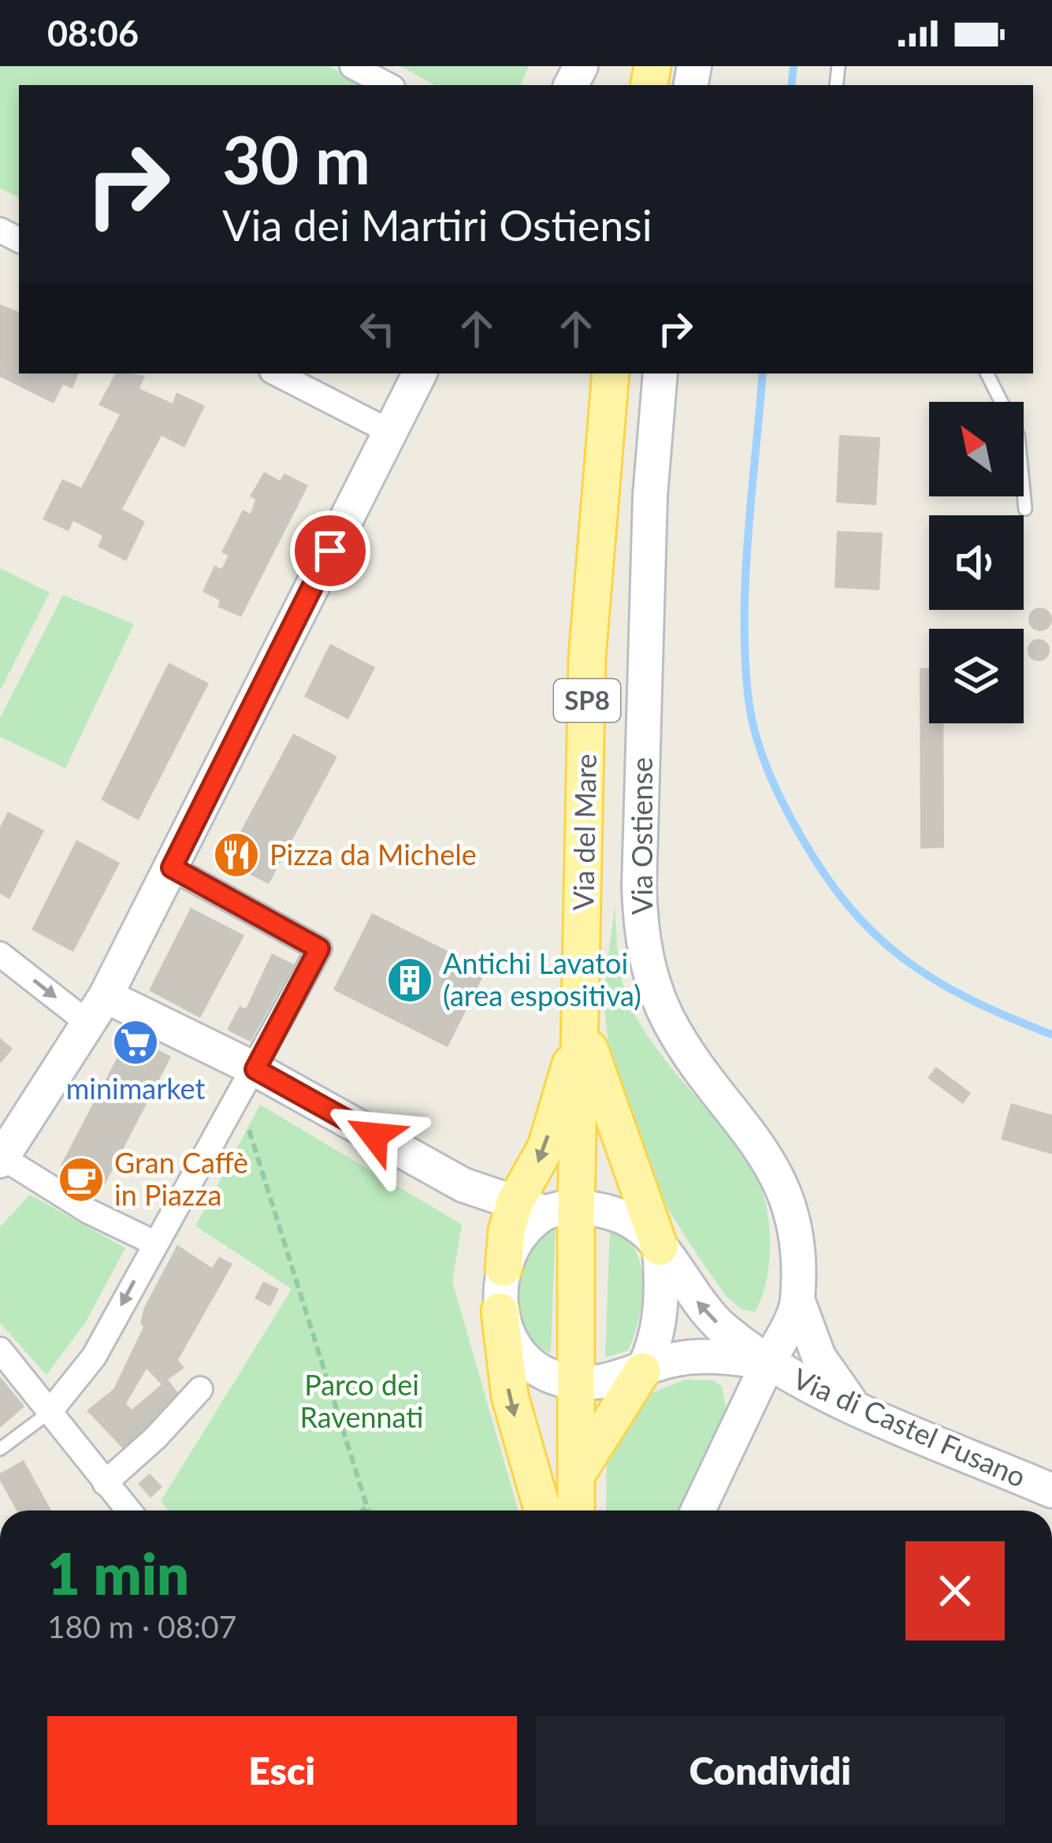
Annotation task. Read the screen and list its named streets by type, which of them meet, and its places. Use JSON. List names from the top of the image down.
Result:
{
  "streets": {
    "main road": [
      "SP8",
      "Via del Mare",
      "Via Ostiense",
      "Via di Castel Fusano"
    ]
  },
  "crossings": [
    ["Via Ostiense", "Via di Castel Fusano"]
  ],
  "parks": ["Parco dei Ravennati"],
  "places": {
    "restaurant": ["Pizza da Michele"],
    "building": ["Antichi Lavatoi (area espositiva)"],
    "supermarket": ["minimarket"],
    "cafe": ["Gran Caffè in Piazza"]
  },
  "north": "top left",
  "page": {
    "status": "08:06",
    "turn": ["30 m", "Via dei Martiri Ostiensi"],
    "heading": ["1 min", "180 m · 08:07"],
    "buttons": ["Esci", "Condividi"]
  }
}
